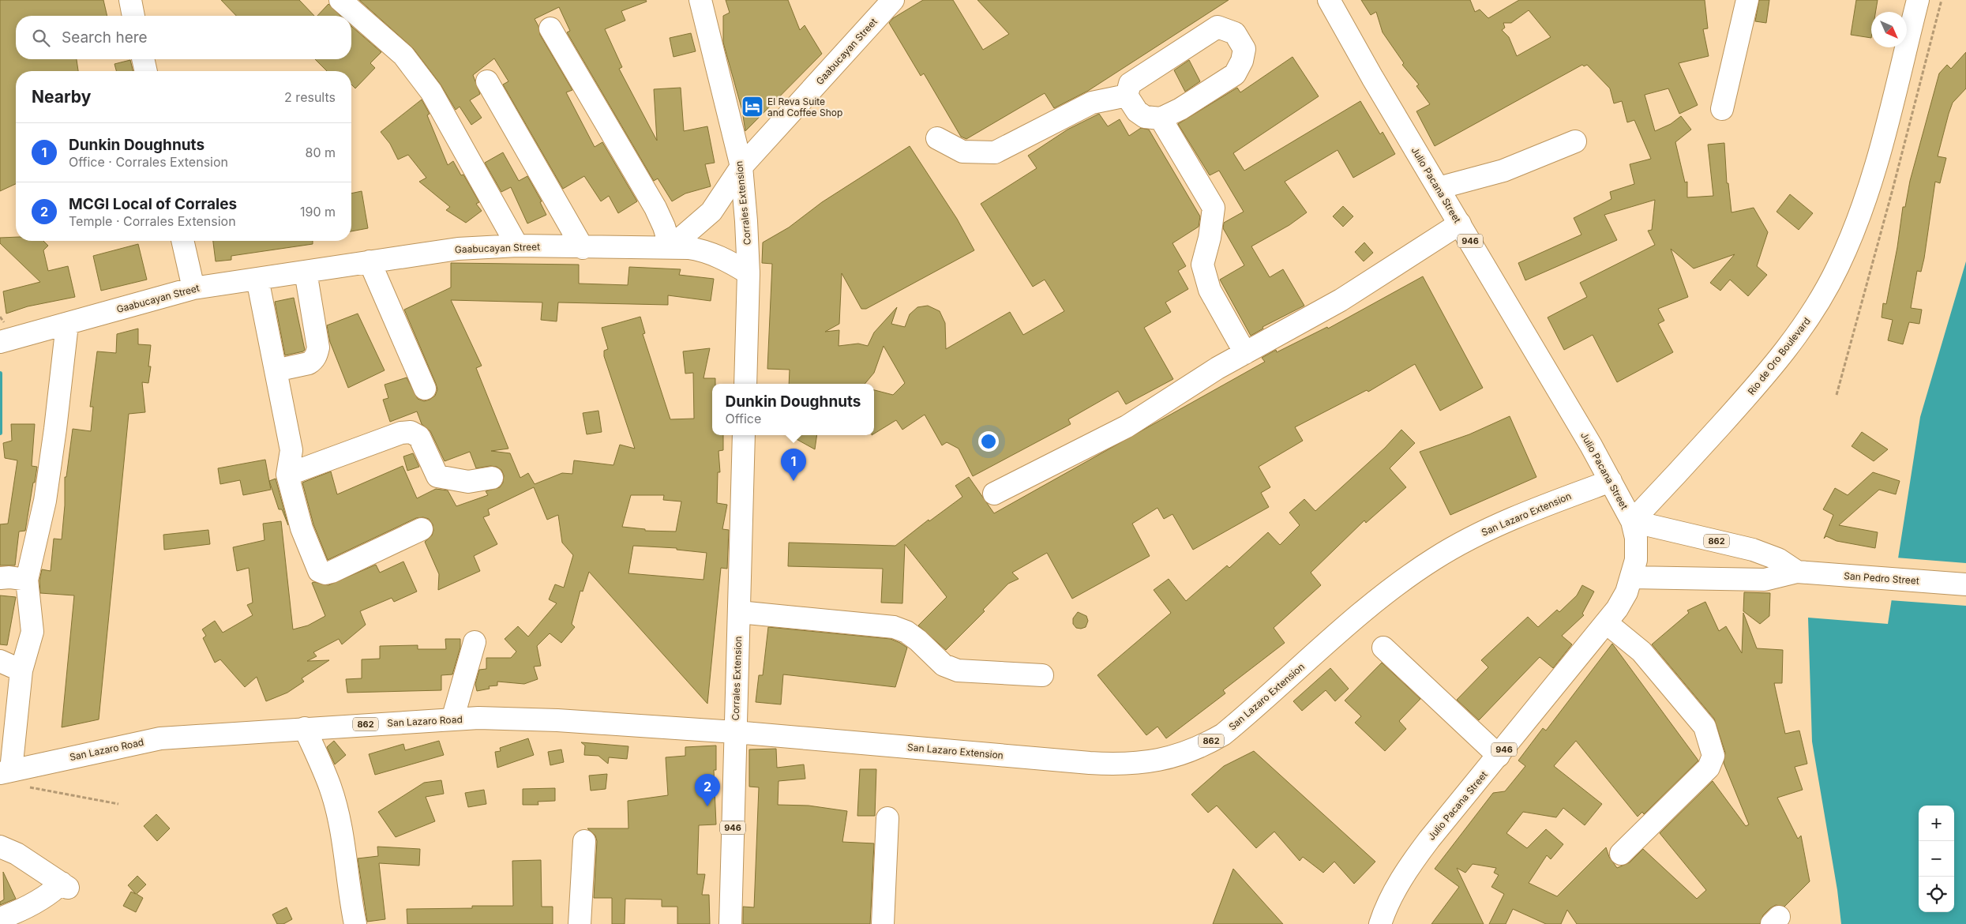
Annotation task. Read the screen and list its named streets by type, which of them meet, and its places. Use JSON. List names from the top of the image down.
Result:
{
  "streets": {
    "main road": [
      "Gaabucayan Street",
      "Julio Pacana Street",
      "Corrales Extension",
      "946",
      "Rio de Oro Boulevard",
      "San Lazaro Extension",
      "862",
      "San Pedro Street",
      "San Lazaro Road"
    ]
  },
  "crossings": [
    ["Gaabucayan Street", "Corrales Extension"],
    ["Julio Pacana Street", "Rio de Oro Boulevard"],
    ["Julio Pacana Street", "San Lazaro Extension"],
    ["Julio Pacana Street", "San Pedro Street"],
    ["Corrales Extension", "San Lazaro Extension"],
    ["Corrales Extension", "San Lazaro Road"],
    ["Rio de Oro Boulevard", "San Pedro Street"],
    ["San Lazaro Extension", "San Lazaro Road"]
  ],
  "places": {
    "hotel": ["El Reva Suite and Coffee Shop"]
  },
  "north": "bottom right",
  "page": {
    "search": "Search here",
    "heading": ["Nearby", "2 results"],
    "list": [
      {
        "mark": "1",
        "name": "Dunkin Doughnuts",
        "note": "Office · Corrales Extension",
        "value": "80 m"
      },
      {
        "mark": "2",
        "name": "MCGI Local of Corrales",
        "note": "Temple · Corrales Extension",
        "value": "190 m"
      }
    ],
    "popup": ["Dunkin Doughnuts", "Office"],
    "pins": ["1", "2"],
    "map_buttons": ["+", "−"]
  }
}
